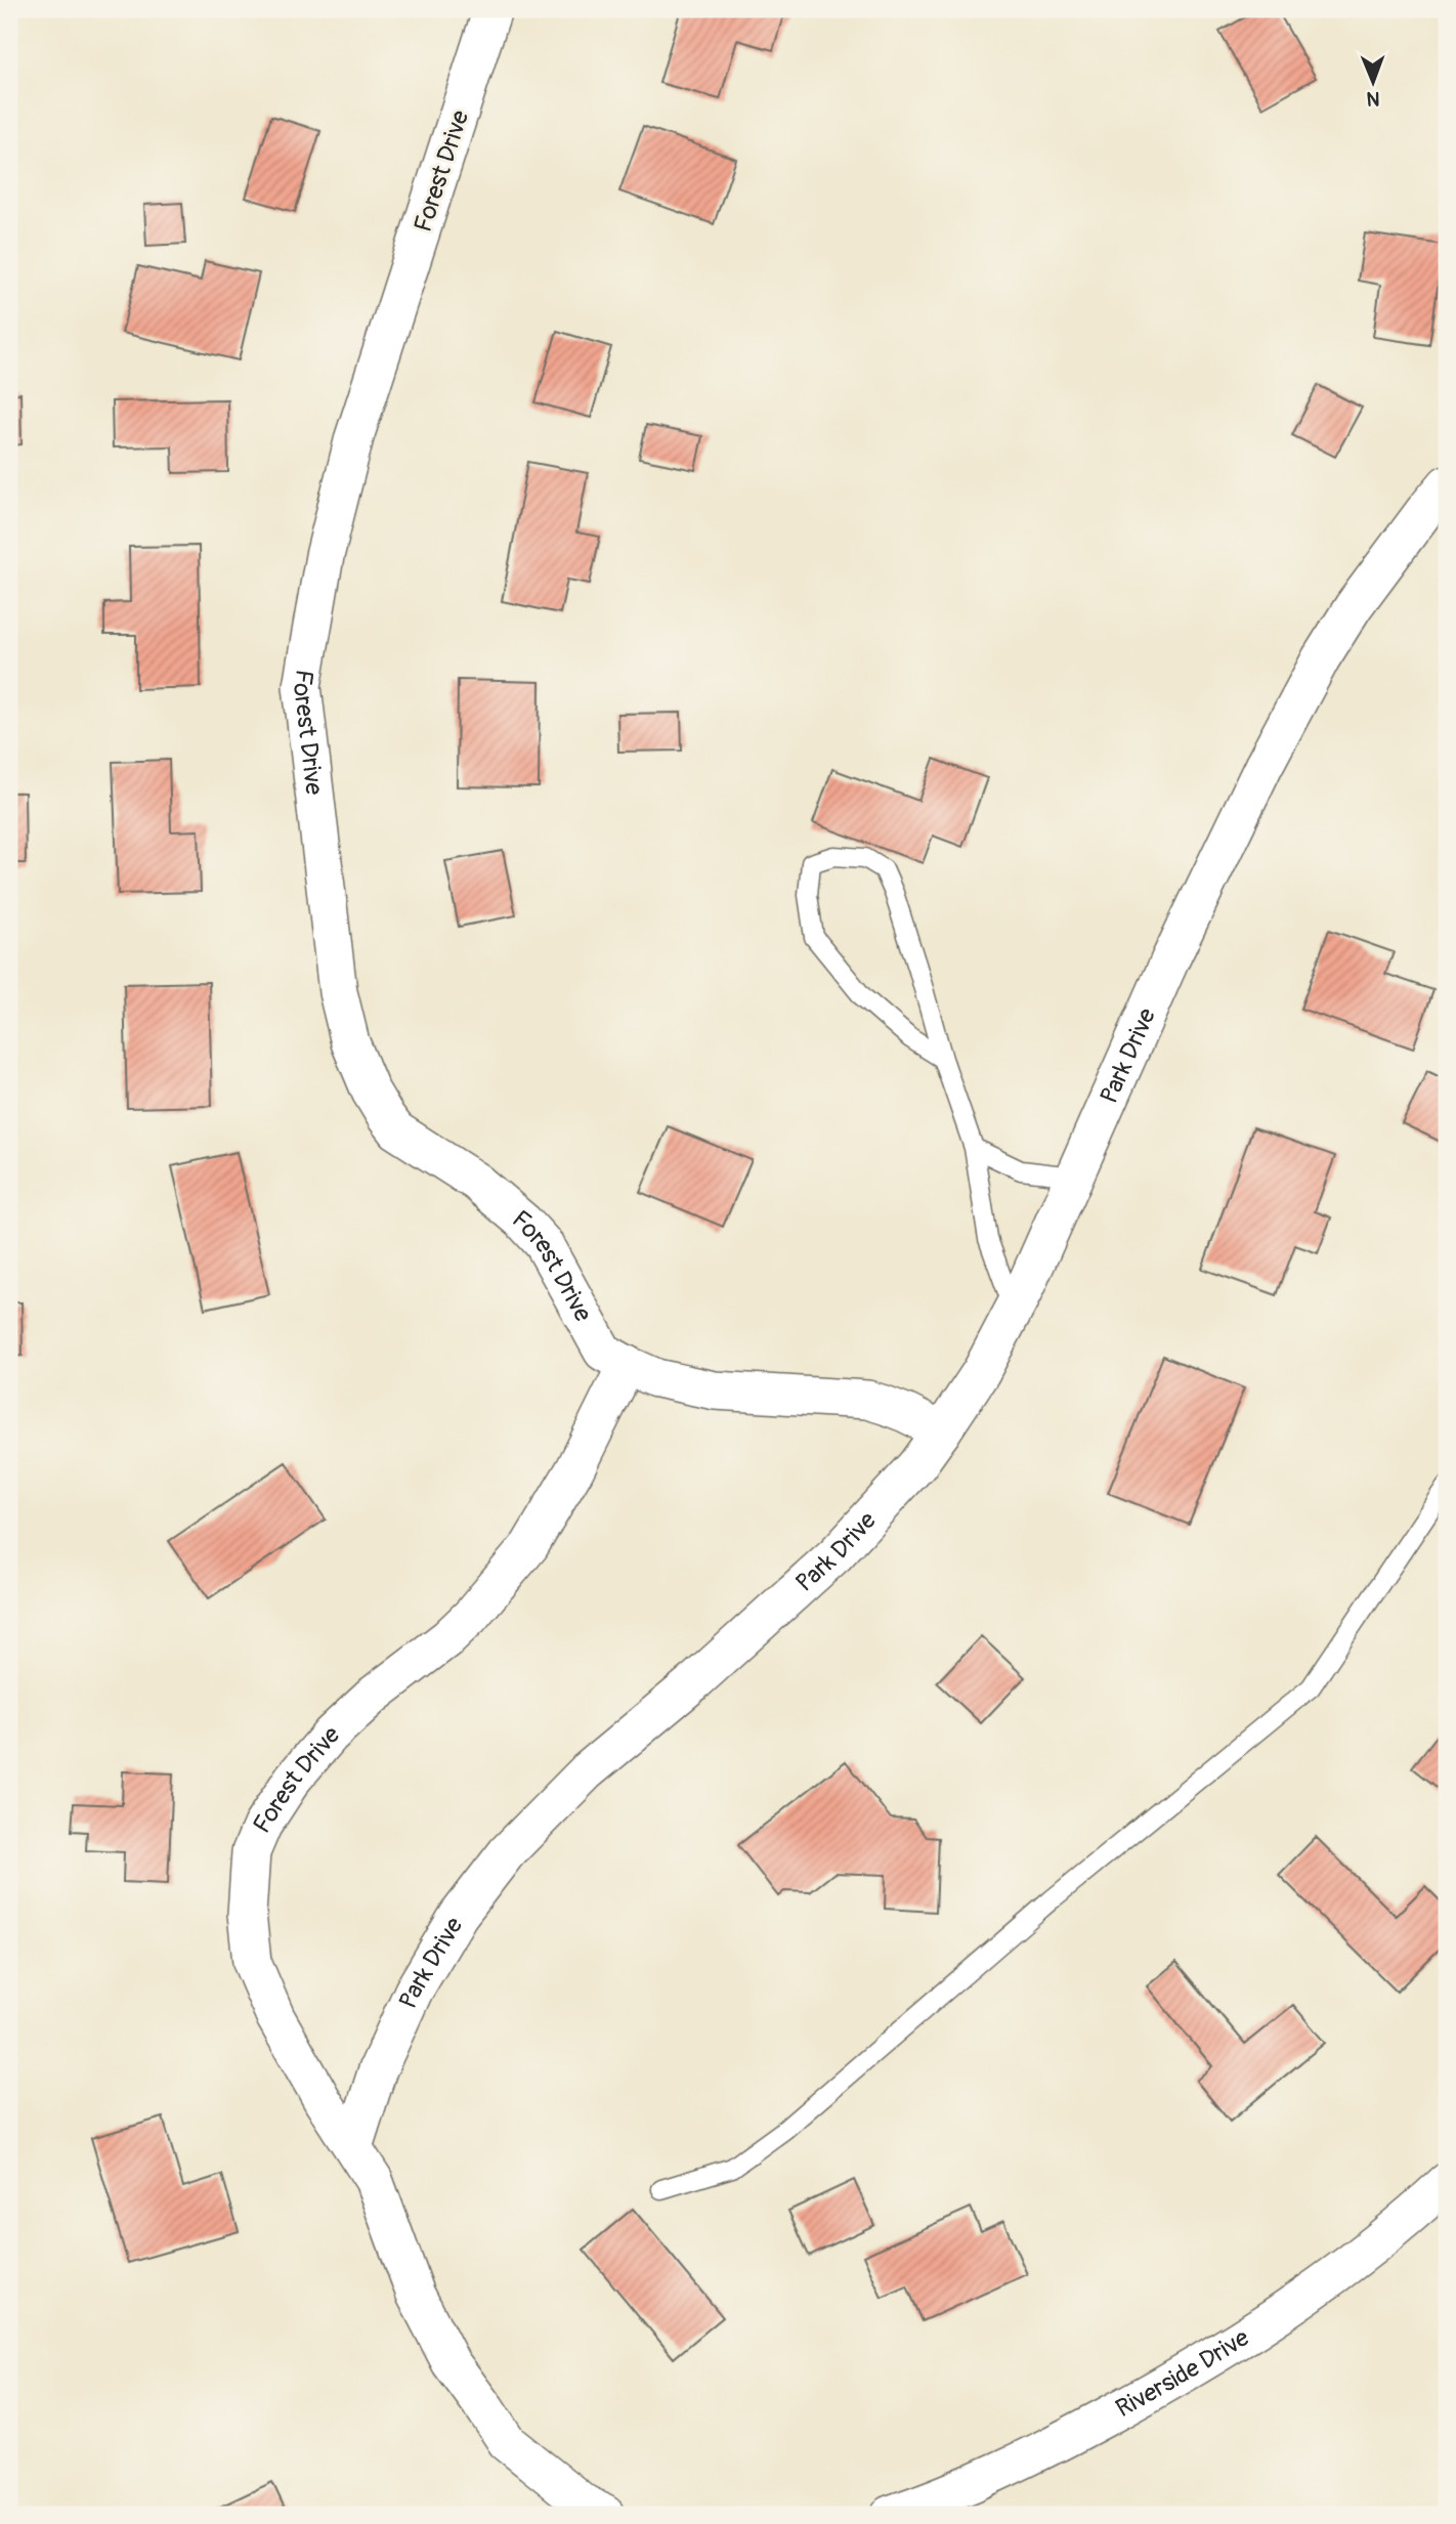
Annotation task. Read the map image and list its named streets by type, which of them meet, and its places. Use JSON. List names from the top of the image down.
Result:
{
  "streets": {
    "street": ["Forest Drive", "Park Drive", "Riverside Drive"]
  },
  "crossings": [
    ["Forest Drive", "Park Drive"]
  ],
  "north": "bottom"
}
